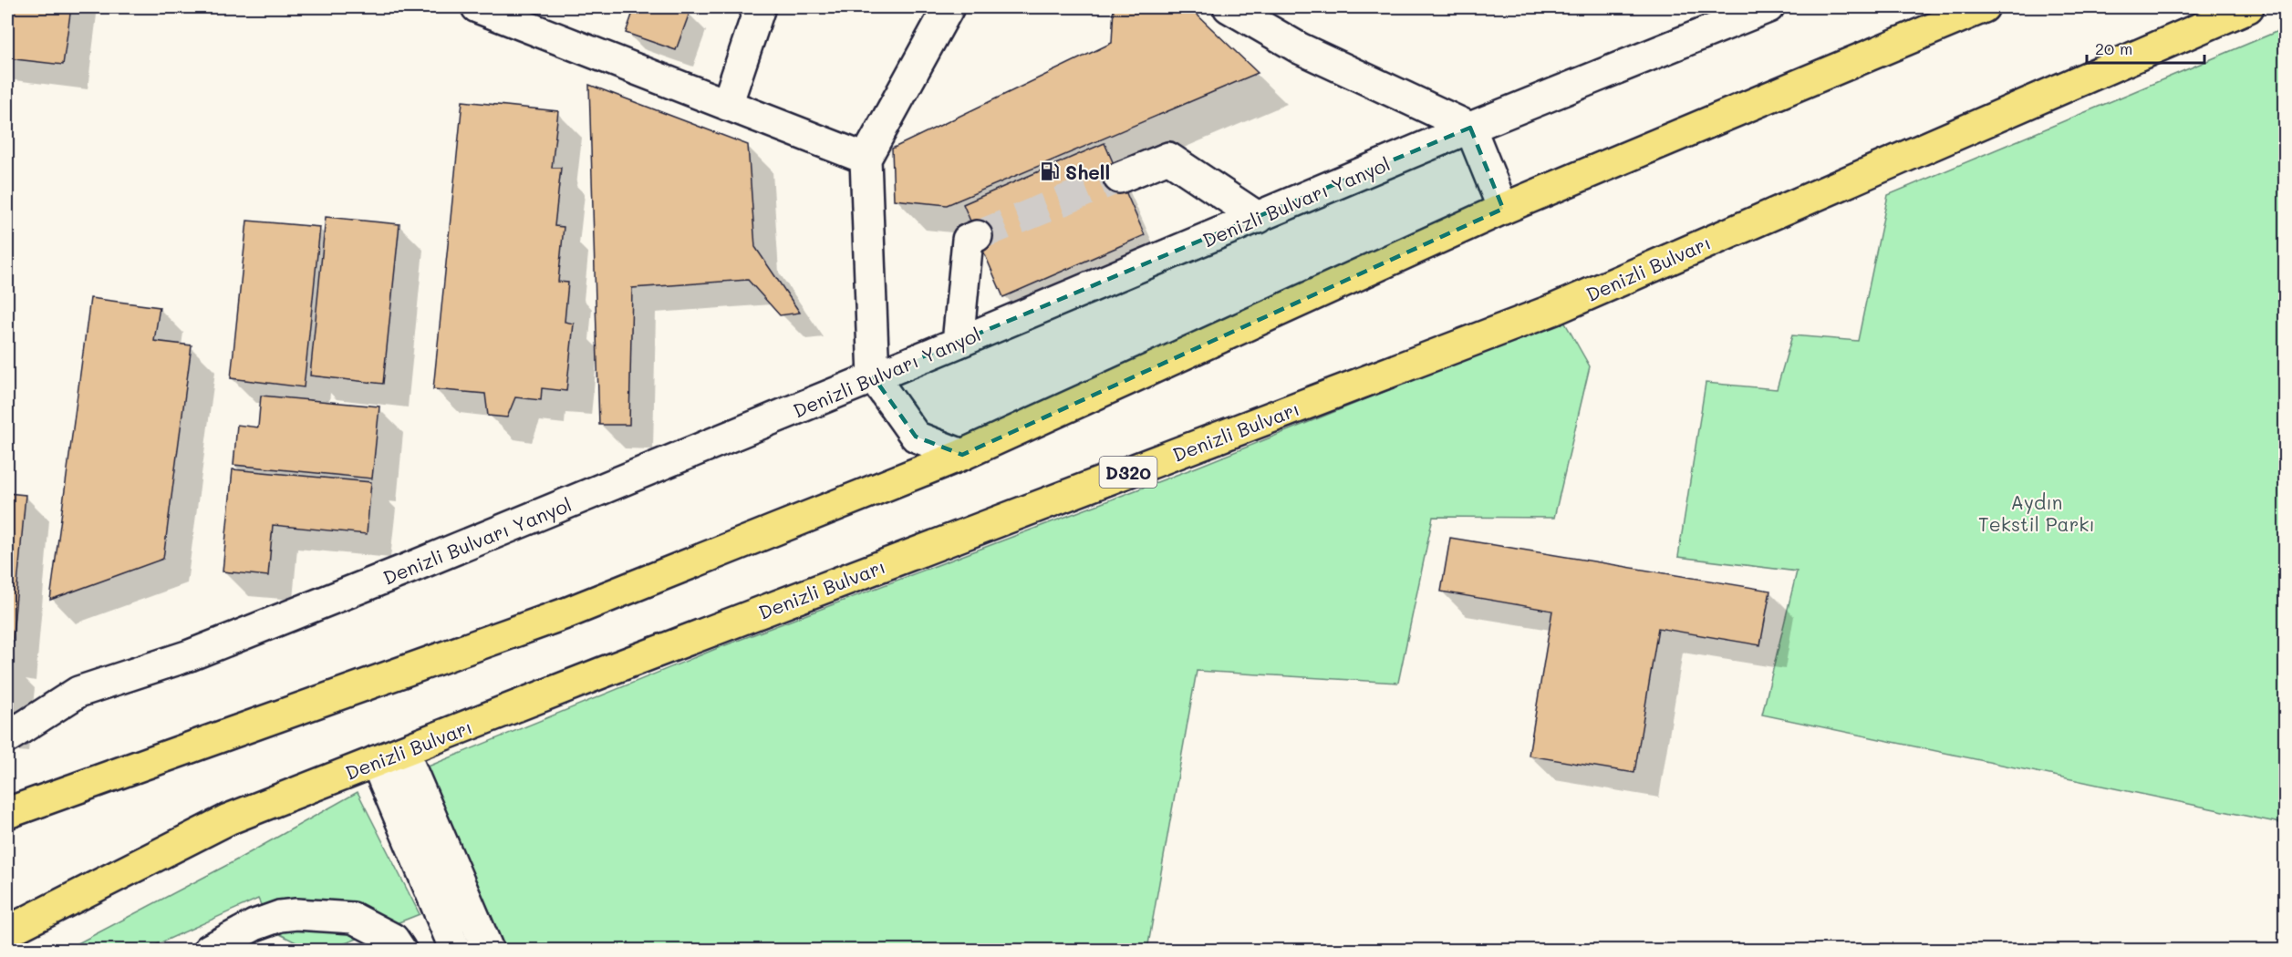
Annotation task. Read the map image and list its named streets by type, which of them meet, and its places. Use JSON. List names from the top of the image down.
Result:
{
  "streets": {
    "highway": ["Denizli Bulvarı", "D320"],
    "street": ["Denizli Bulvarı Yanyol"]
  },
  "parks": ["Aydın Tekstil Parkı"],
  "places": {
    "fuel station": ["Shell"]
  },
  "scale_bar": "20 m"
}
